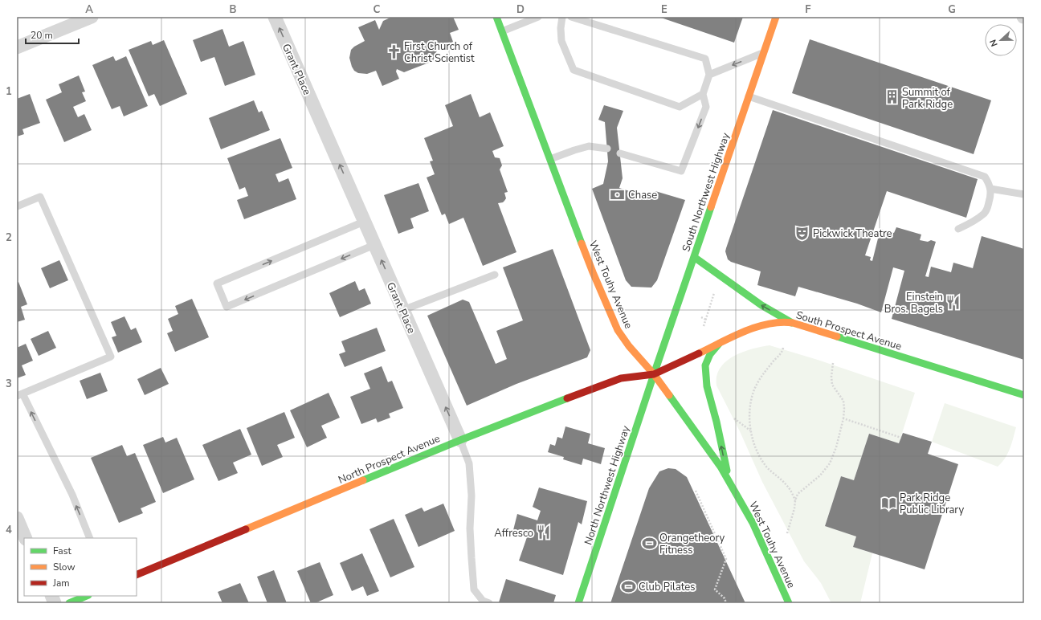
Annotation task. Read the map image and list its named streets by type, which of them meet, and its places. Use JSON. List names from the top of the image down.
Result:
{
  "streets": {
    "main road": [
      "South Northwest Highway",
      "West Touhy Avenue",
      "South Prospect Avenue",
      "North Prospect Avenue",
      "North Northwest Highway"
    ],
    "street": ["Grant Place"]
  },
  "crossings": [
    ["Grant Place", "North Prospect Avenue"],
    ["South Northwest Highway", "West Touhy Avenue"],
    ["South Northwest Highway", "South Prospect Avenue"],
    ["South Northwest Highway", "North Prospect Avenue"],
    ["South Northwest Highway", "North Northwest Highway"],
    ["West Touhy Avenue", "South Prospect Avenue"],
    ["West Touhy Avenue", "North Prospect Avenue"],
    ["West Touhy Avenue", "North Northwest Highway"],
    ["South Prospect Avenue", "North Prospect Avenue"],
    ["South Prospect Avenue", "North Northwest Highway"],
    ["North Prospect Avenue", "North Northwest Highway"]
  ],
  "one_way": ["Grant Place"],
  "places": {
    "church": ["First Church of Christ Scientist"],
    "building": ["Summit of Park Ridge"],
    "bank": ["Chase"],
    "theatre": ["Pickwick Theatre"],
    "restaurant": ["Einstein Bros. Bagels", "Affresco"],
    "library": ["Park Ridge Public Library"],
    "sports": ["Orangetheory Fitness", "Club Pilates"]
  },
  "legend": ["Fast", "Slow", "Jam"],
  "scale_bar": "20 m",
  "north": "left",
  "grid": {
    "columns": [
      "A",
      "B",
      "C",
      "D",
      "E",
      "F",
      "G"
    ],
    "rows": [
      "1",
      "2",
      "3",
      "4"
    ]
  }
}
